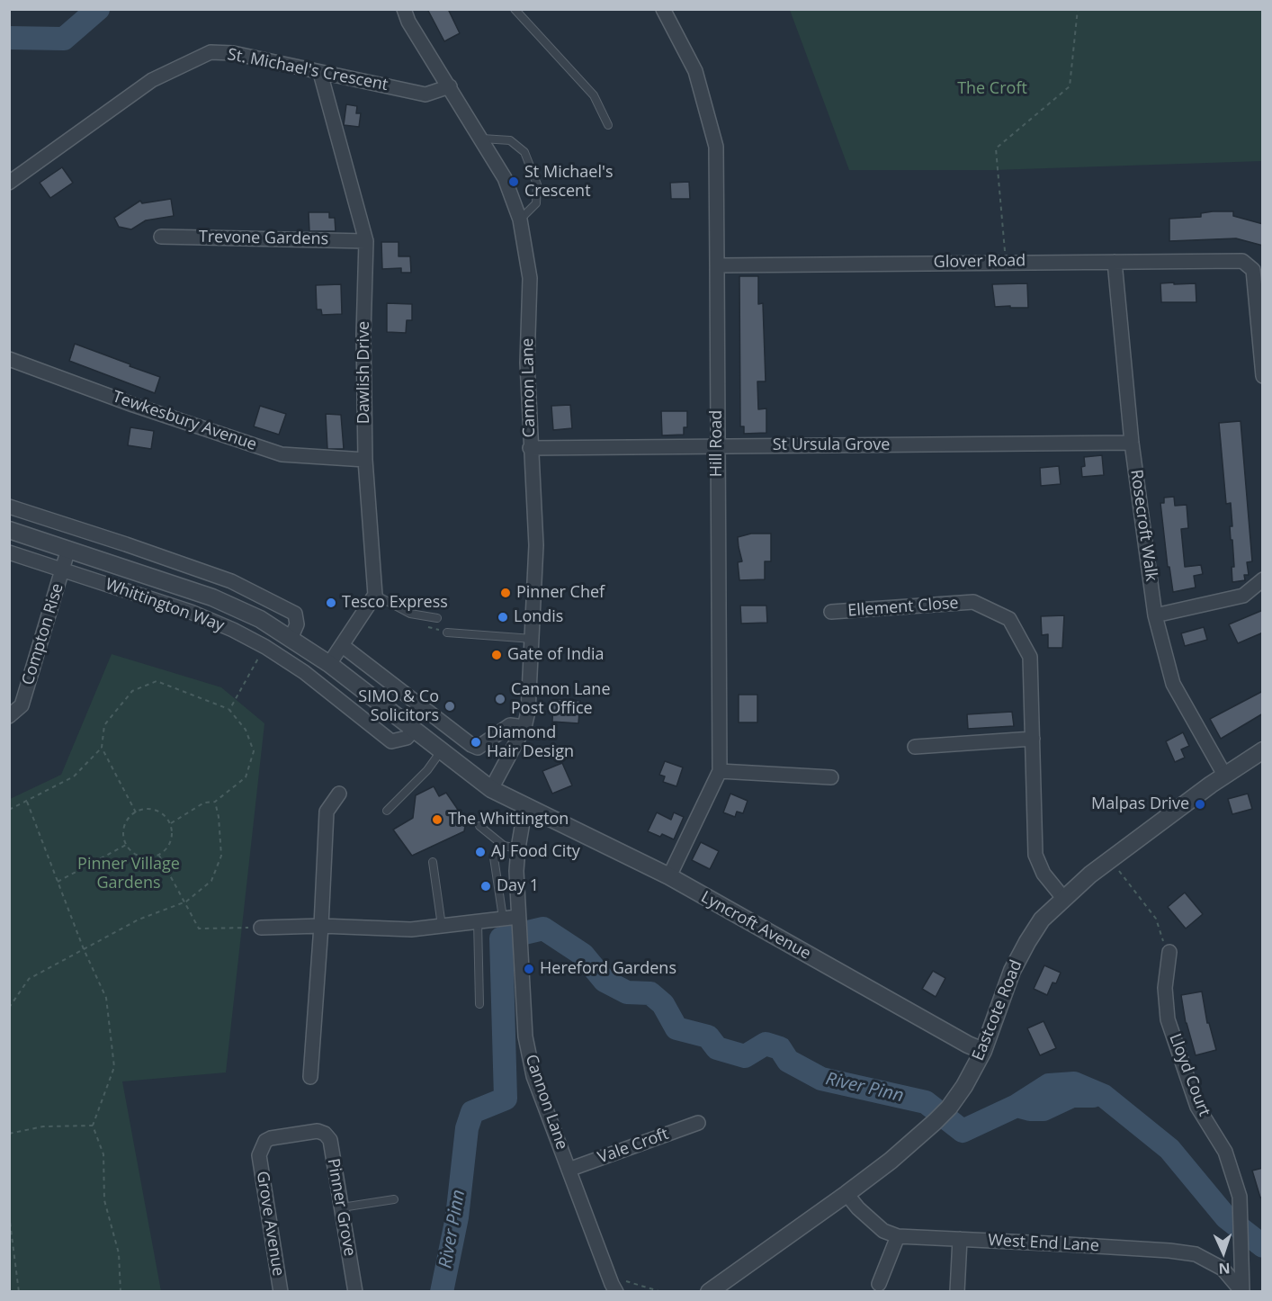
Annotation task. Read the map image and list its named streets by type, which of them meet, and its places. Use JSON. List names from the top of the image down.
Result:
{
  "streets": {
    "street": [
      "St. Michael's Crescent",
      "Trevone Gardens",
      "Glover Road",
      "Dawlish Drive",
      "Cannon Lane",
      "Tewkesbury Avenue",
      "Hill Road",
      "St Ursula Grove",
      "Rosecroft Walk",
      "Whittington Way",
      "Ellement Close",
      "Compton Rise",
      "Lyncroft Avenue",
      "Eastcote Road",
      "Lloyd Court",
      "Vale Croft",
      "Pinner Grove",
      "Grove Avenue",
      "West End Lane"
    ]
  },
  "crossings": [
    ["St. Michael's Crescent", "Dawlish Drive"],
    ["St. Michael's Crescent", "Cannon Lane"],
    ["Trevone Gardens", "Dawlish Drive"],
    ["Glover Road", "Hill Road"],
    ["Glover Road", "Rosecroft Walk"],
    ["Dawlish Drive", "Tewkesbury Avenue"],
    ["Cannon Lane", "St Ursula Grove"],
    ["Cannon Lane", "Whittington Way"],
    ["Cannon Lane", "Lyncroft Avenue"],
    ["Cannon Lane", "Vale Croft"],
    ["Hill Road", "St Ursula Grove"],
    ["Hill Road", "Lyncroft Avenue"],
    ["St Ursula Grove", "Rosecroft Walk"],
    ["Rosecroft Walk", "Eastcote Road"],
    ["Whittington Way", "Compton Rise"],
    ["Whittington Way", "Lyncroft Avenue"],
    ["Ellement Close", "Eastcote Road"],
    ["Lyncroft Avenue", "Eastcote Road"],
    ["Eastcote Road", "West End Lane"],
    ["Lloyd Court", "West End Lane"],
    ["Pinner Grove", "Grove Avenue"]
  ],
  "water": ["River Pinn"],
  "parks": ["The Croft", "Pinner Village Gardens"],
  "places": [
    "St Michael's Crescent",
    "Pinner Chef",
    "Tesco Express",
    "Londis",
    "Gate of India",
    "Cannon Lane Post Office",
    "SIMO & Co Solicitors",
    "Diamond Hair Design",
    "Malpas Drive",
    "The Whittington",
    "AJ Food City",
    "Day 1",
    "Hereford Gardens"
  ],
  "north": "bottom"
}
